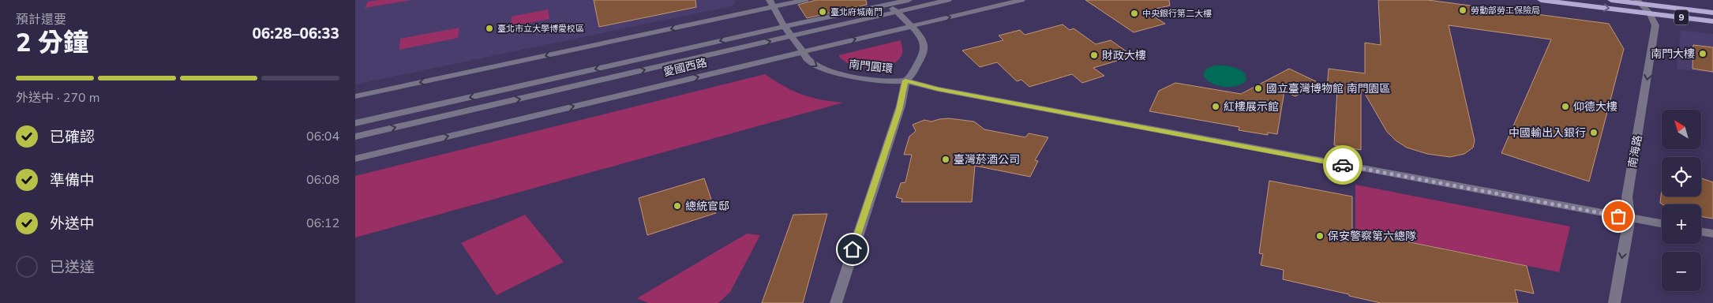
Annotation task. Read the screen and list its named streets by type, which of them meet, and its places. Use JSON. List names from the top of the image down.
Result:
{
  "streets": {
    "main road": ["9"],
    "street": ["南門圓環", "愛國西路", "南海路"]
  },
  "crossings": [
    ["9", "南海路"],
    ["南門圓環", "愛國西路"]
  ],
  "one_way": ["南門圓環", "南海路"],
  "places": [
    "勞動部勞工保險局",
    "臺北府城南門",
    "中央銀行第二大樓",
    "臺北市立大學博愛校區",
    "南門大樓",
    "財政大樓",
    "國立臺灣博物館 南門園區",
    "紅樓展示館",
    "仰德大樓",
    "中國輸出入銀行",
    "臺灣菸酒公司",
    "總統官邸",
    "保安警察第六總隊"
  ],
  "north": "top left",
  "page": {
    "heading": ["2 分鐘", "預計還要", "06:28–06:33"],
    "bar": "外送中 · 270 m",
    "map_buttons": ["+", "−"],
    "list": [
      ["已確認", "06:04"],
      ["準備中", "06:08"],
      ["外送中", "06:12"],
      "已送達"
    ]
  }
}
